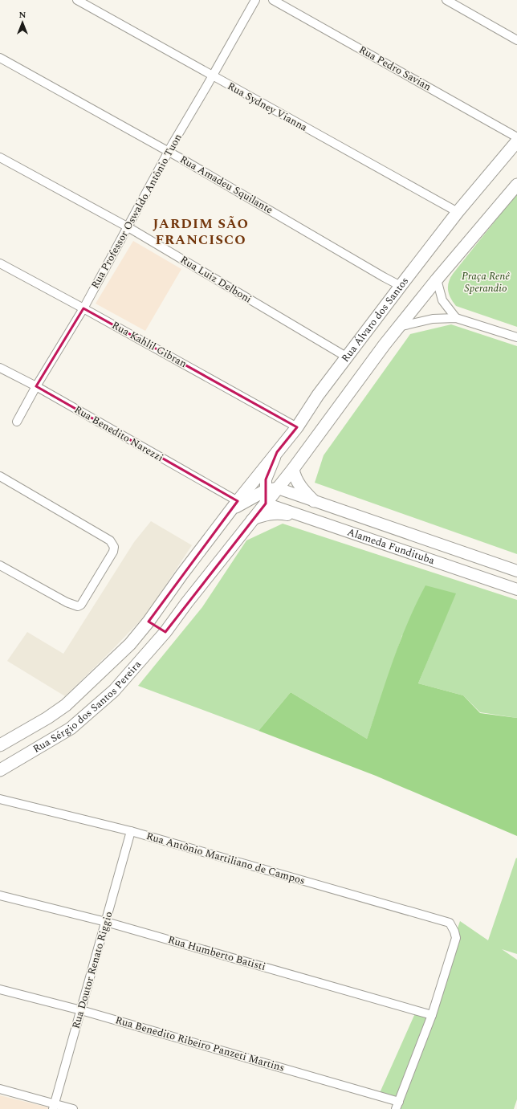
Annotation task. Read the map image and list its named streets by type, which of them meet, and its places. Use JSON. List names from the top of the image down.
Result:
{
  "streets": {
    "main road": ["Rua Álvaro dos Santos", "Alameda Fundituba", "Rua Sérgio dos Santos Pereira"],
    "street": [
      "Rua Pedro Savian",
      "Rua Sydney Vianna",
      "Rua Amadeu Squilante",
      "Rua Professor Oswaldo Antônio Tuon",
      "Rua Luiz Delboni",
      "Rua Kahlil Gibran",
      "Rua Benedito Narezzi",
      "Rua Antônio Martiliano de Campos",
      "Rua Humberto Batisti",
      "Rua Doutor Renato Riggio",
      "Rua Benedito Ribeiro Panzeti Martins"
    ]
  },
  "crossings": [
    ["Rua Sydney Vianna", "Rua Professor Oswaldo Antônio Tuon"],
    ["Rua Sydney Vianna", "Rua Álvaro dos Santos"],
    ["Rua Amadeu Squilante", "Rua Professor Oswaldo Antônio Tuon"],
    ["Rua Amadeu Squilante", "Rua Álvaro dos Santos"],
    ["Rua Professor Oswaldo Antônio Tuon", "Rua Luiz Delboni"],
    ["Rua Professor Oswaldo Antônio Tuon", "Rua Kahlil Gibran"],
    ["Rua Professor Oswaldo Antônio Tuon", "Rua Benedito Narezzi"],
    ["Rua Luiz Delboni", "Rua Álvaro dos Santos"],
    ["Rua Álvaro dos Santos", "Rua Kahlil Gibran"],
    ["Rua Álvaro dos Santos", "Rua Benedito Narezzi"],
    ["Alameda Fundituba", "Rua Sérgio dos Santos Pereira"],
    ["Rua Antônio Martiliano de Campos", "Rua Humberto Batisti"],
    ["Rua Antônio Martiliano de Campos", "Rua Doutor Renato Riggio"],
    ["Rua Humberto Batisti", "Rua Doutor Renato Riggio"],
    ["Rua Doutor Renato Riggio", "Rua Benedito Ribeiro Panzeti Martins"]
  ],
  "districts": ["JARDIM SÃO FRANCISCO"],
  "parks": ["Praça Renê Sperandio"],
  "north": "top"
}
